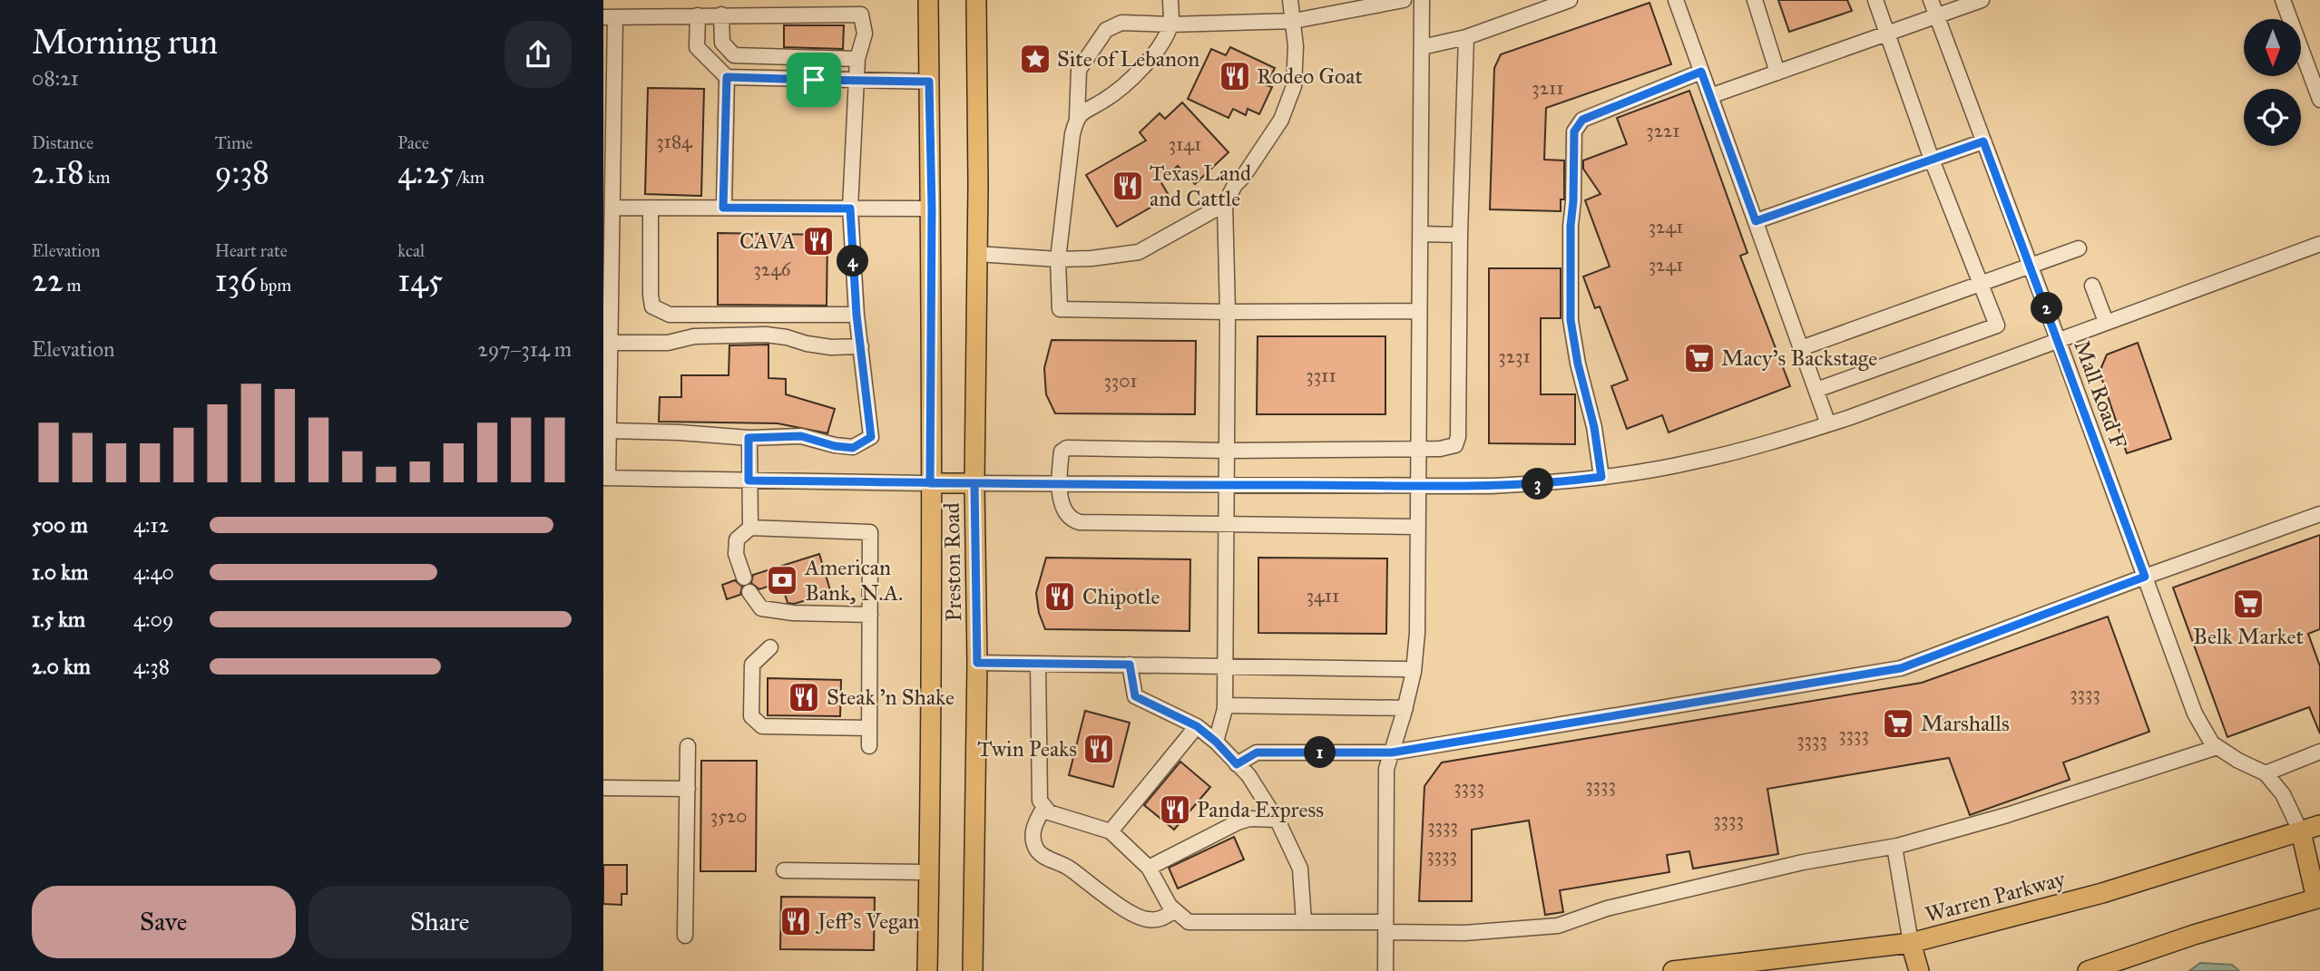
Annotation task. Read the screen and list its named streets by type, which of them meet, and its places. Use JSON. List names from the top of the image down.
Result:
{
  "streets": {
    "main road": ["Preston Road", "Warren Parkway"],
    "street": ["Mall Road F"]
  },
  "places": {
    "place": ["Site of Lebanon"],
    "restaurant": [
      "Rodeo Goat",
      "Texas Land and Cattle",
      "CAVA",
      "Chipotle",
      "Steak 'n Shake",
      "Twin Peaks",
      "Panda Express",
      "Jeff's Vegan"
    ],
    "supermarket": ["Macy's Backstage", "Belk Market", "Marshalls"],
    "bank": ["American Bank, N.A."]
  },
  "house_numbers": [
    "3211",
    "3221",
    "3184",
    "3141",
    "3241",
    "3241",
    "3246",
    "3231",
    "3311",
    "3301",
    "3411",
    "3333",
    "3333",
    "3333",
    "3333",
    "3333",
    "3520",
    "3333",
    "3333",
    "3333"
  ],
  "north": "bottom",
  "page": {
    "heading": ["Morning run", "08:21"],
    "stats": [
      ["Distance", "2.18 km"],
      ["Time", "9:38"],
      ["Pace", "4:25 /km"],
      ["Elevation", "22 m"],
      ["Heart rate", "136 bpm"],
      ["kcal", "145"]
    ],
    "pins": [
      "4",
      "2",
      "3",
      "1"
    ],
    "chart": ["Elevation", "297–314 m"],
    "list": [
      {
        "name": "500 m",
        "note": "4:12"
      },
      {
        "name": "1.0 km",
        "note": "4:40"
      },
      {
        "name": "1.5 km",
        "note": "4:09"
      },
      {
        "name": "2.0 km",
        "note": "4:38"
      }
    ],
    "buttons": ["Save", "Share"]
  }
}
